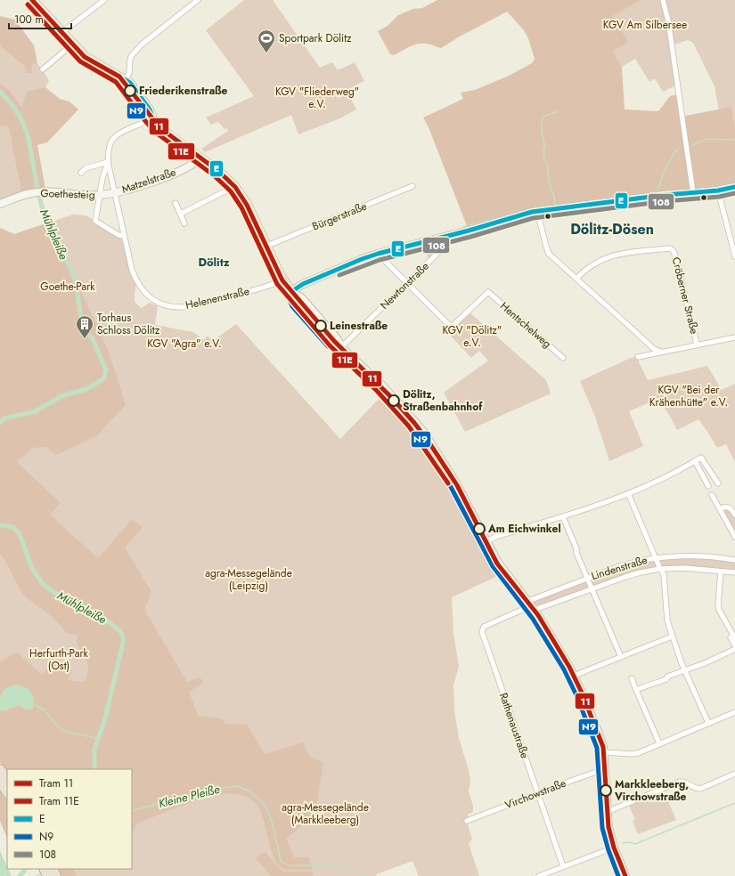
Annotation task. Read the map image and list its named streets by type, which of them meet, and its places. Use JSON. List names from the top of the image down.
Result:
{
  "streets": {
    "main road": ["Matzelstraße", "Goethesteig"],
    "street": [
      "Bürgerstraße",
      "Newtonstraße",
      "Cröberner Straße",
      "Helenenstraße",
      "Hentschelweg",
      "Lindenstraße",
      "Rathenaustraße",
      "Virchowstraße"
    ]
  },
  "crossings": [
    ["Matzelstraße", "Goethesteig"],
    ["Newtonstraße", "Hentschelweg"],
    ["Rathenaustraße", "Virchowstraße"]
  ],
  "districts": ["Dölitz-Dösen", "Dölitz"],
  "water": ["Mühlpleiße", "Kleine Pleiße"],
  "parks": [
    "KGV Am Silbersee",
    "KGV \"Fliederweg\" e.V.",
    "Goethe-Park",
    "KGV \"Dölitz\" e.V.",
    "KGV \"Agra\" e.V.",
    "KGV \"Bei der Krähenhütte\" e.V.",
    "agra-Messegelände (Leipzig)",
    "Herfurth-Park (Ost)",
    "agra-Messegelände (Markkleeberg)"
  ],
  "places": {
    "sports": ["Sportpark Dölitz"],
    "other": [
      "Friederikenstraße",
      "Leinestraße",
      "Dölitz, Straßenbahnhof",
      "Am Eichwinkel",
      "Markkleeberg, Virchowstraße"
    ],
    "building": ["Torhaus Schloss Dölitz"]
  },
  "lines": [
    "tram line 11",
    "transit line E",
    "tram line 11E",
    "transit line N9",
    "transit line 108"
  ],
  "legend": [
    "Tram 11",
    "Tram 11E",
    "E",
    "N9",
    "108"
  ],
  "scale_bar": "100 m"
}
